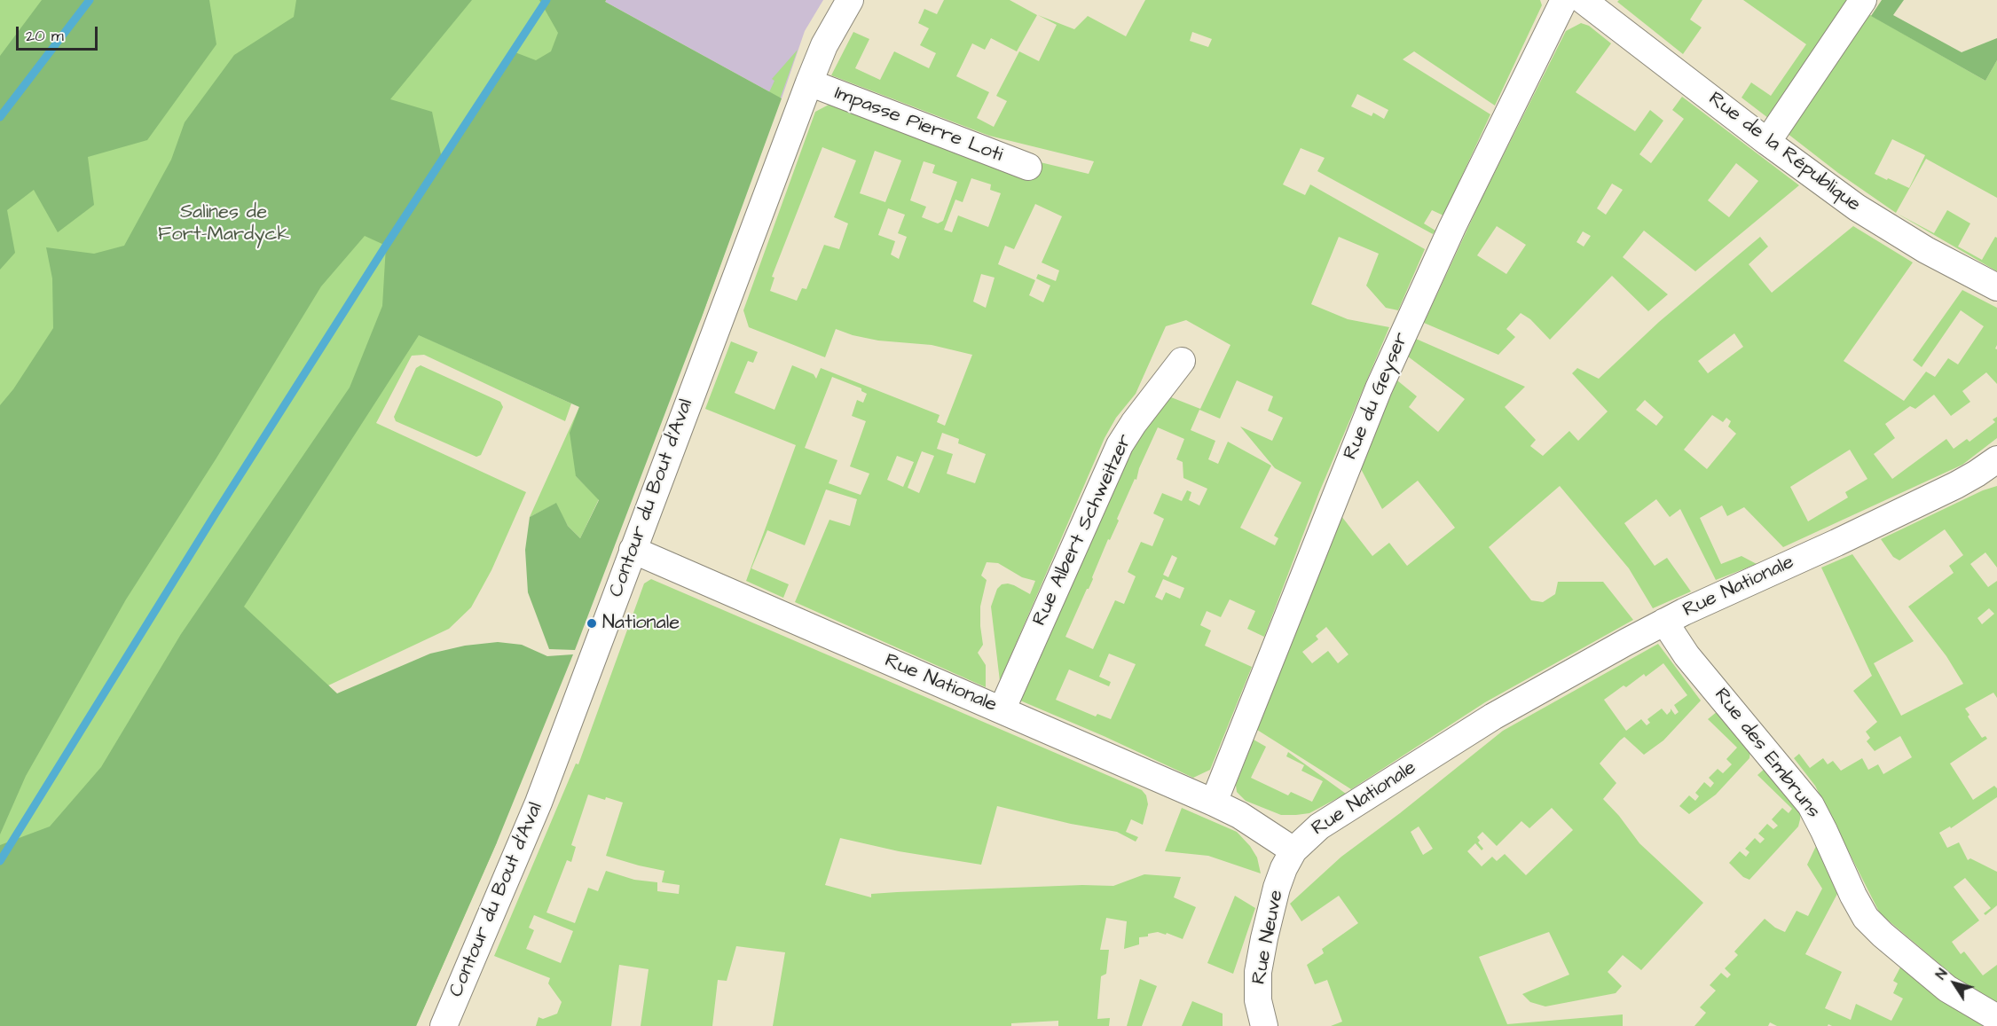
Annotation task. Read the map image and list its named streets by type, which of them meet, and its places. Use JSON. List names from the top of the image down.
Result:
{
  "streets": {
    "street": [
      "Impasse Pierre Loti",
      "Rue de la République",
      "Rue du Geyser",
      "Contour du Bout d'Aval",
      "Rue Albert Schweitzer",
      "Rue Nationale",
      "Rue des Embruns",
      "Rue Neuve"
    ]
  },
  "crossings": [
    ["Impasse Pierre Loti", "Contour du Bout d'Aval"],
    ["Rue du Geyser", "Rue Nationale"],
    ["Contour du Bout d'Aval", "Rue Nationale"],
    ["Rue Albert Schweitzer", "Rue Nationale"],
    ["Rue Nationale", "Rue des Embruns"],
    ["Rue Nationale", "Rue Neuve"]
  ],
  "parks": ["Salines de Fort-Mardyck"],
  "places": ["Nationale"],
  "scale_bar": "20 m",
  "north": "top left"
}
